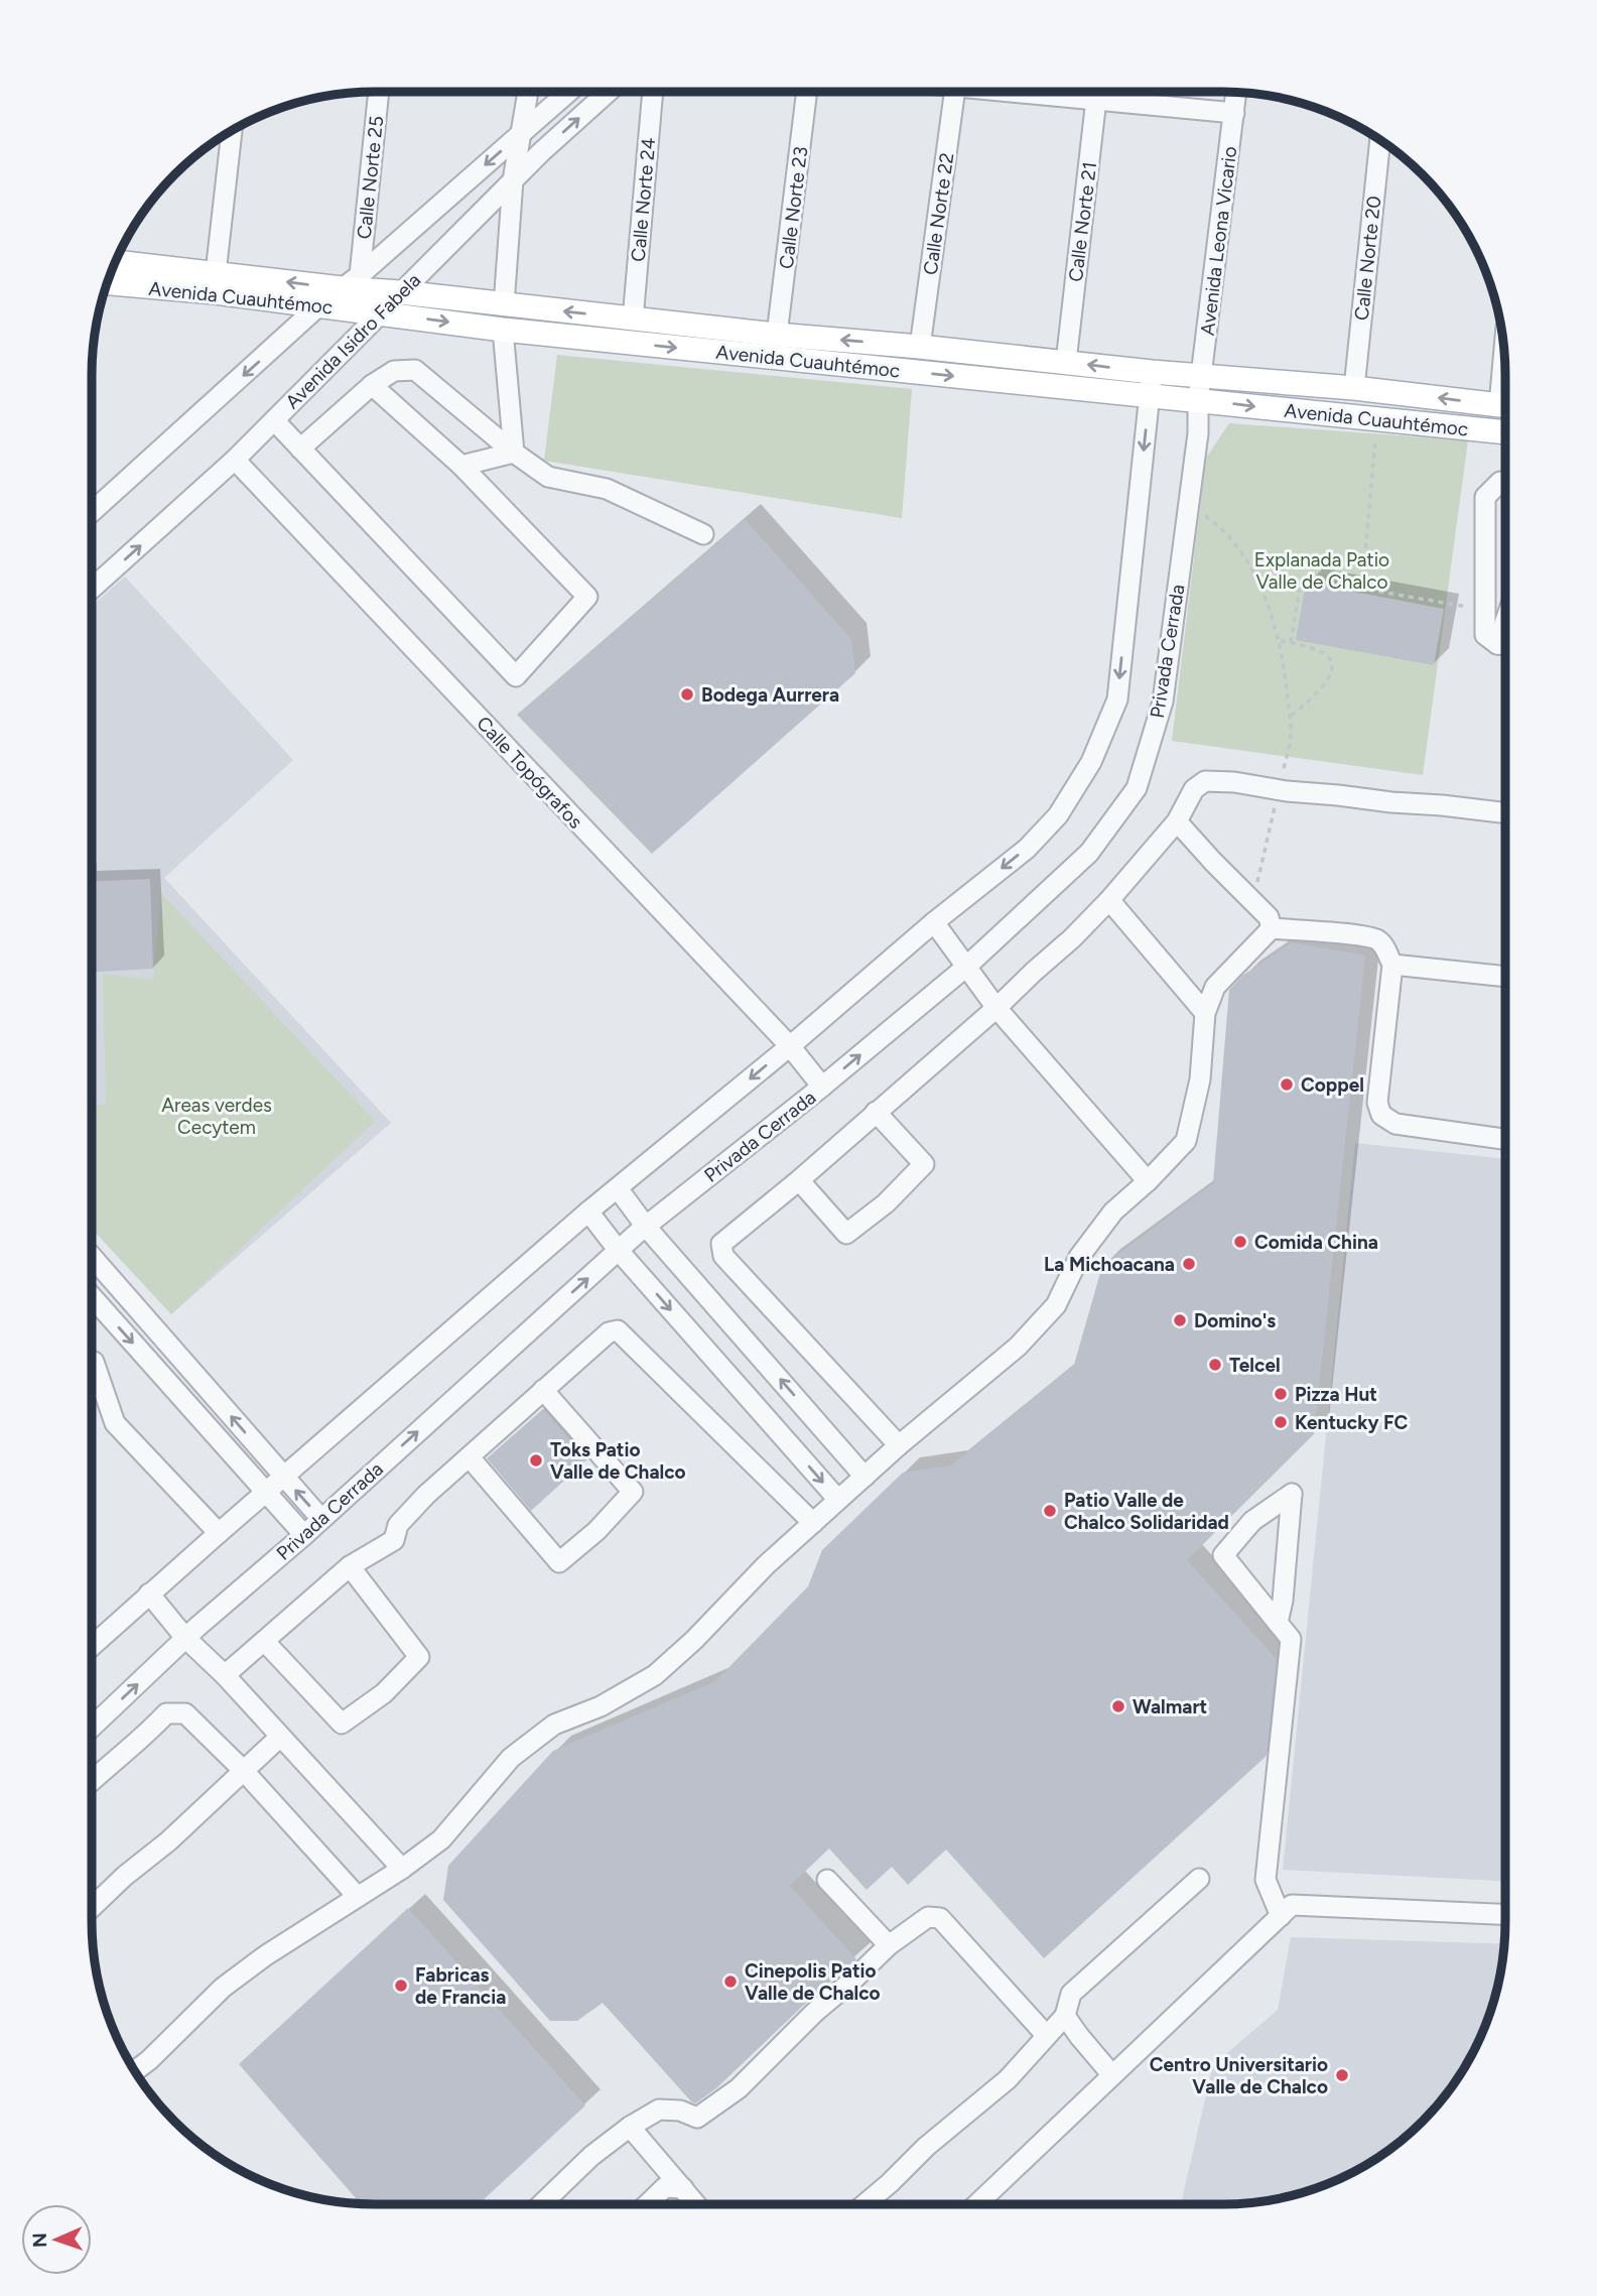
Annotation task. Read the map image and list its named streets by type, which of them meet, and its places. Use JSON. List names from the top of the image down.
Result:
{
  "streets": {
    "main road": ["Avenida Cuauhtémoc"],
    "street": [
      "Calle Norte 25",
      "Calle Norte 24",
      "Calle Norte 23",
      "Calle Norte 22",
      "Calle Norte 21",
      "Avenida Leona Vicario",
      "Calle Norte 20",
      "Avenida Isidro Fabela",
      "Privada Cerrada",
      "Calle Topógrafos"
    ]
  },
  "crossings": [
    ["Calle Norte 25", "Avenida Cuauhtémoc"],
    ["Calle Norte 25", "Avenida Isidro Fabela"],
    ["Calle Norte 24", "Avenida Cuauhtémoc"],
    ["Calle Norte 23", "Avenida Cuauhtémoc"],
    ["Calle Norte 22", "Avenida Cuauhtémoc"],
    ["Calle Norte 21", "Avenida Cuauhtémoc"],
    ["Avenida Leona Vicario", "Avenida Cuauhtémoc"],
    ["Avenida Leona Vicario", "Privada Cerrada"],
    ["Calle Norte 20", "Avenida Cuauhtémoc"],
    ["Avenida Cuauhtémoc", "Avenida Isidro Fabela"],
    ["Avenida Cuauhtémoc", "Privada Cerrada"],
    ["Avenida Isidro Fabela", "Calle Topógrafos"],
    ["Privada Cerrada", "Calle Topógrafos"]
  ],
  "parks": ["Explanada Patio Valle de Chalco", "Areas verdes Cecytem"],
  "places": [
    "Bodega Aurrera",
    "Coppel",
    "Comida China",
    "La Michoacana",
    "Domino's",
    "Telcel",
    "Pizza Hut",
    "Kentucky FC",
    "Toks Patio Valle de Chalco",
    "Patio Valle de Chalco Solidaridad",
    "Walmart",
    "Cinepolis Patio Valle de Chalco",
    "Fabricas de Francia",
    "Centro Universitario Valle de Chalco"
  ],
  "north": "left"
}
